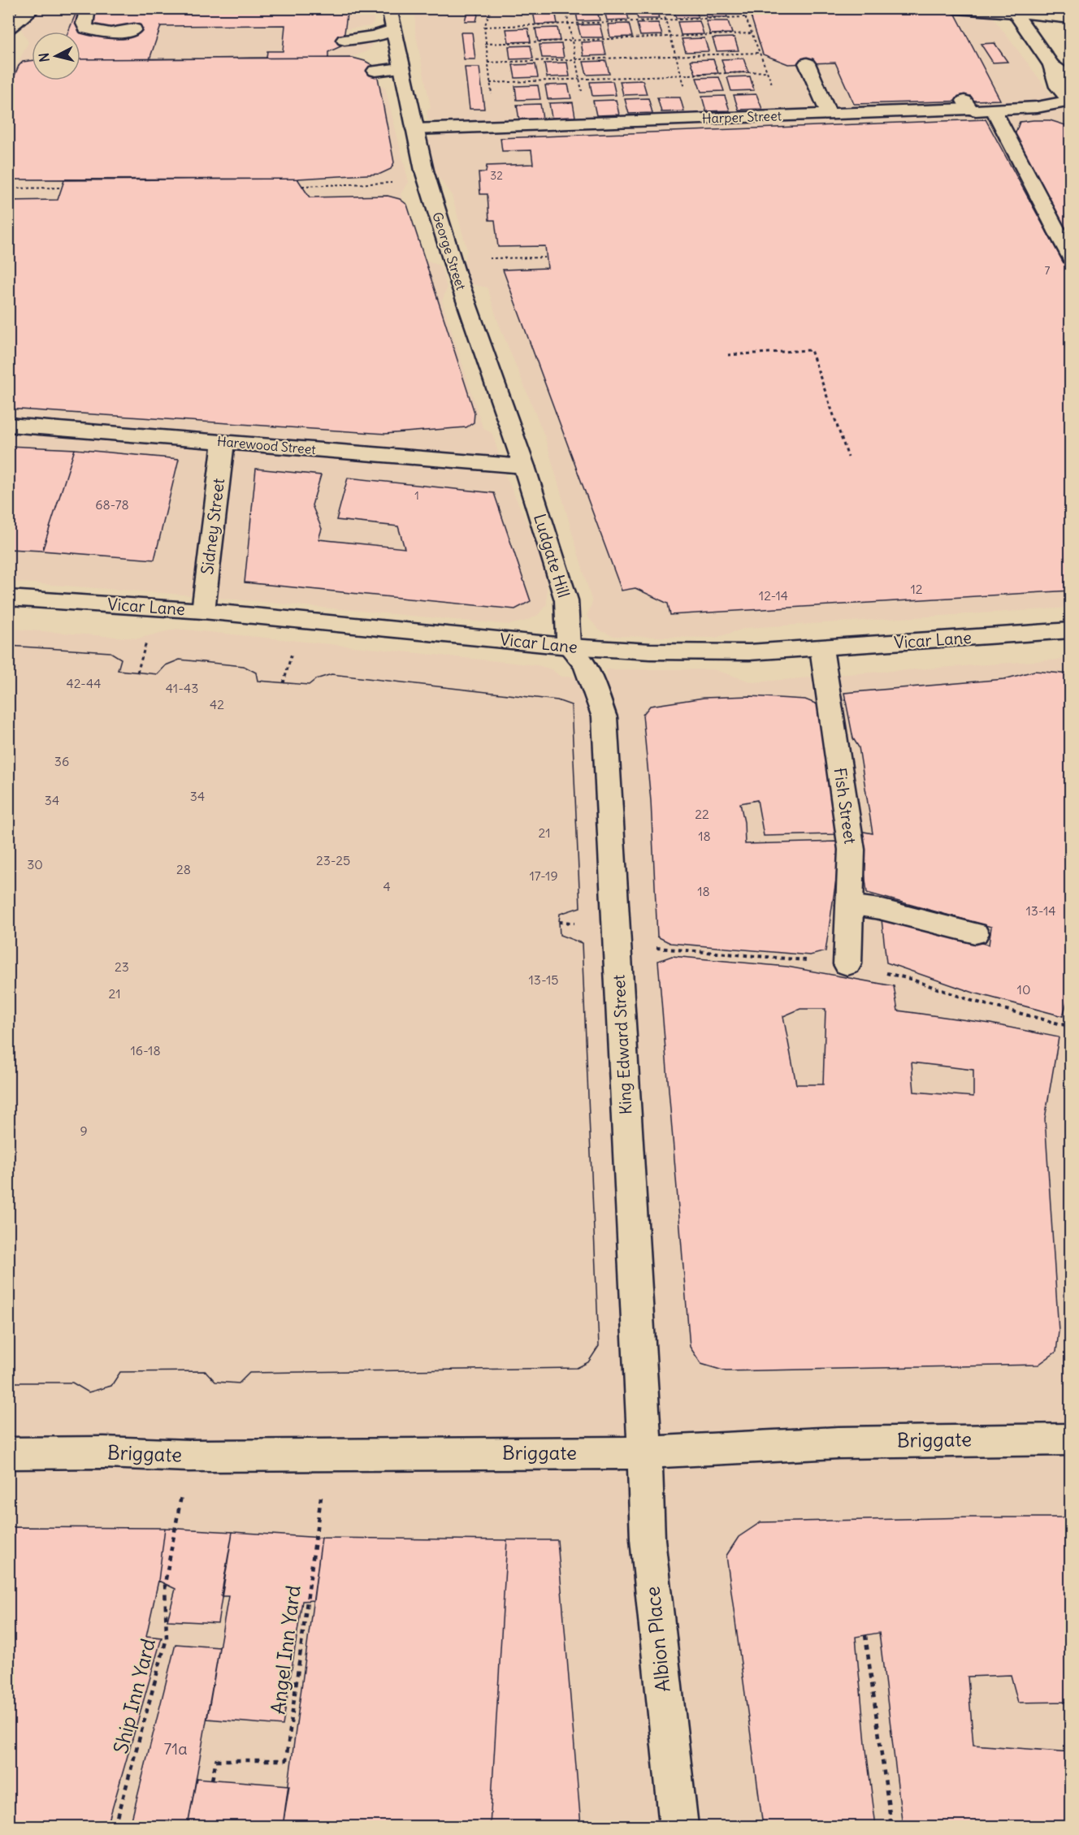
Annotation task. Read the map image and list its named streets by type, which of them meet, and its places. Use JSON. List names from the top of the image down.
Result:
{
  "streets": {
    "street": [
      "Harper Street",
      "George Street",
      "Harewood Street",
      "Sidney Street",
      "Ludgate Hill",
      "Vicar Lane",
      "Fish Street",
      "King Edward Street",
      "Briggate",
      "Albion Place"
    ],
    "path": ["Angel Inn Yard", "Ship Inn Yard"]
  },
  "crossings": [
    ["Harper Street", "George Street"],
    ["George Street", "Harewood Street"],
    ["George Street", "Ludgate Hill"],
    ["Harewood Street", "Sidney Street"],
    ["Harewood Street", "Ludgate Hill"],
    ["Sidney Street", "Vicar Lane"],
    ["Ludgate Hill", "Vicar Lane"],
    ["Ludgate Hill", "King Edward Street"],
    ["Vicar Lane", "Fish Street"],
    ["Vicar Lane", "King Edward Street"],
    ["King Edward Street", "Briggate"],
    ["King Edward Street", "Albion Place"],
    ["Briggate", "Albion Place"],
    ["Briggate", "Angel Inn Yard"],
    ["Briggate", "Ship Inn Yard"]
  ],
  "house_numbers": [
    "32",
    "7",
    "1",
    "68-78",
    "12",
    "12-14",
    "42-44",
    "41-43",
    "42",
    "36",
    "34",
    "34",
    "22",
    "21",
    "18",
    "23-25",
    "30",
    "28",
    "17-19",
    "4",
    "18",
    "13-14",
    "23",
    "13-15",
    "10",
    "21",
    "16-18",
    "9",
    "71a"
  ],
  "north": "left"
}
